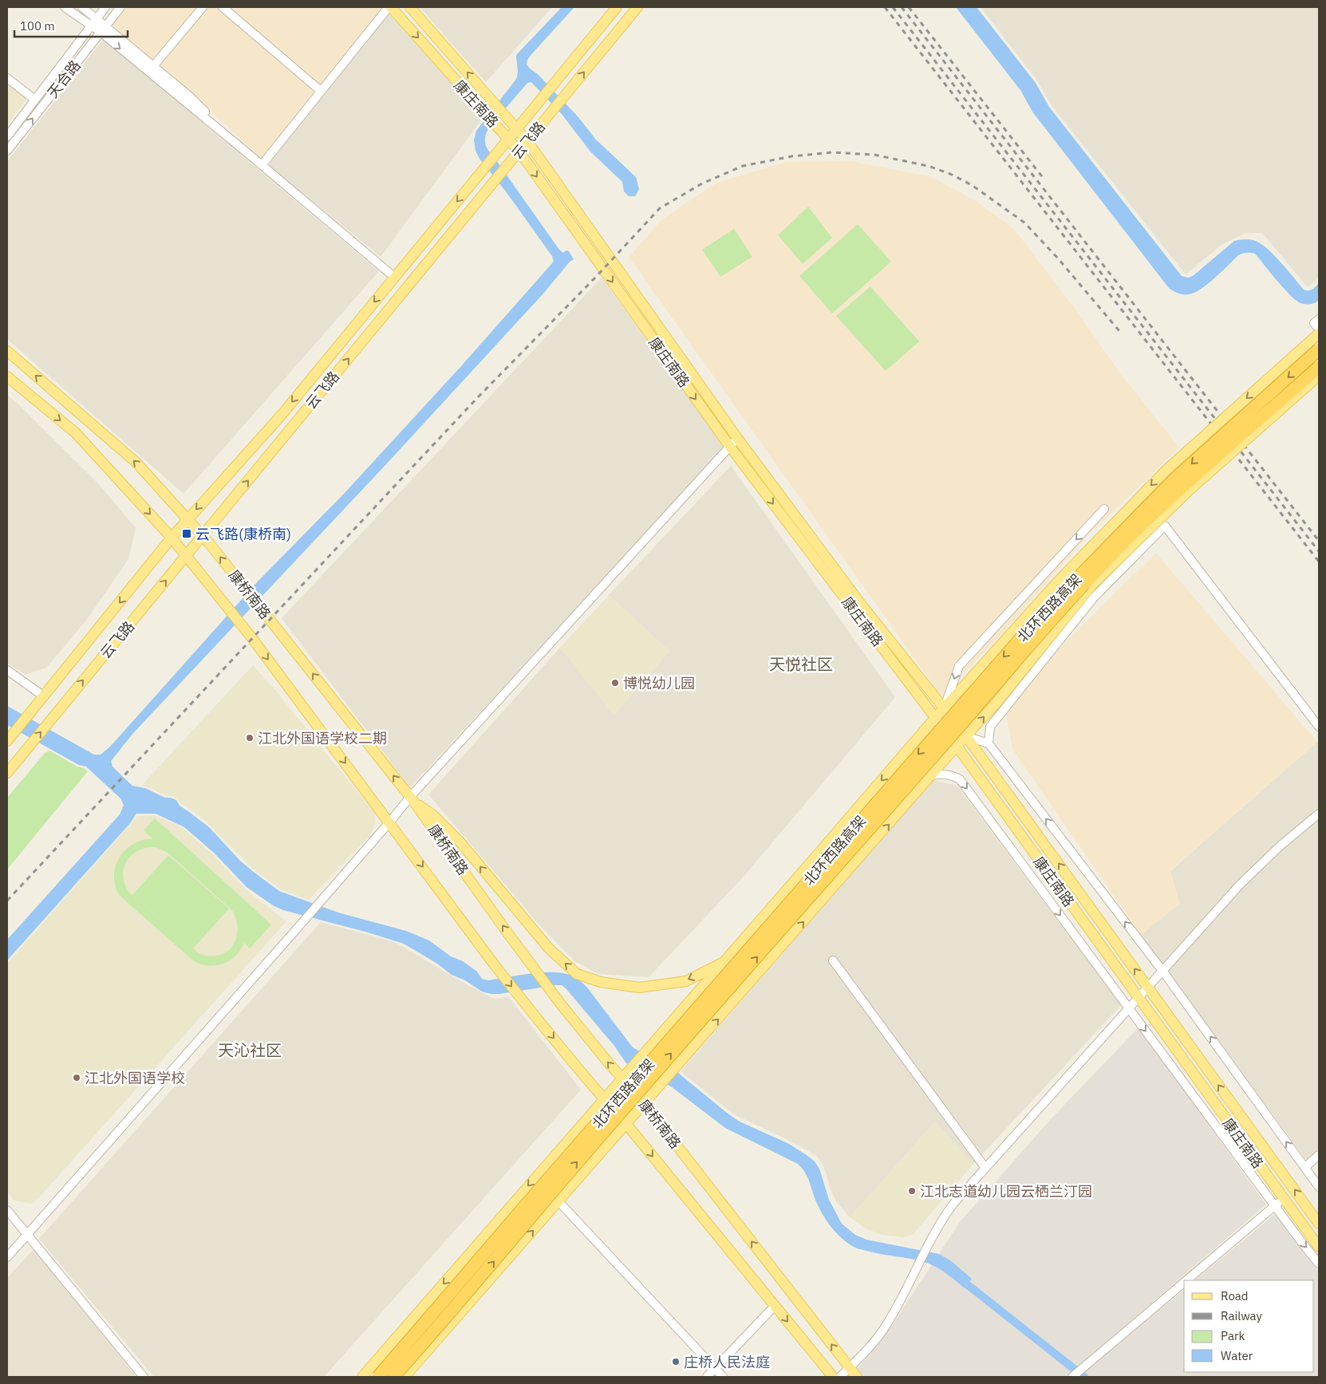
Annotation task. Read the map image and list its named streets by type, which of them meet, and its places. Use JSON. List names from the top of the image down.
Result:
{
  "streets": {
    "highway": ["北环西路高架"],
    "main road": ["康庄南路", "云飞路", "康桥南路"],
    "street": ["天合路"]
  },
  "crossings": [
    ["康庄南路", "云飞路"],
    ["云飞路", "康桥南路"]
  ],
  "districts": ["天悦社区", "天沁社区"],
  "places": {
    "transit": ["云飞路(康桥南)"],
    "other": [
      "博悦幼儿园",
      "江北外国语学校二期",
      "江北外国语学校",
      "江北志道幼儿园云栖兰汀园",
      "庄桥人民法庭"
    ]
  },
  "legend": [
    "Road",
    "Railway",
    "Park",
    "Water"
  ],
  "scale_bar": "100 m"
}
